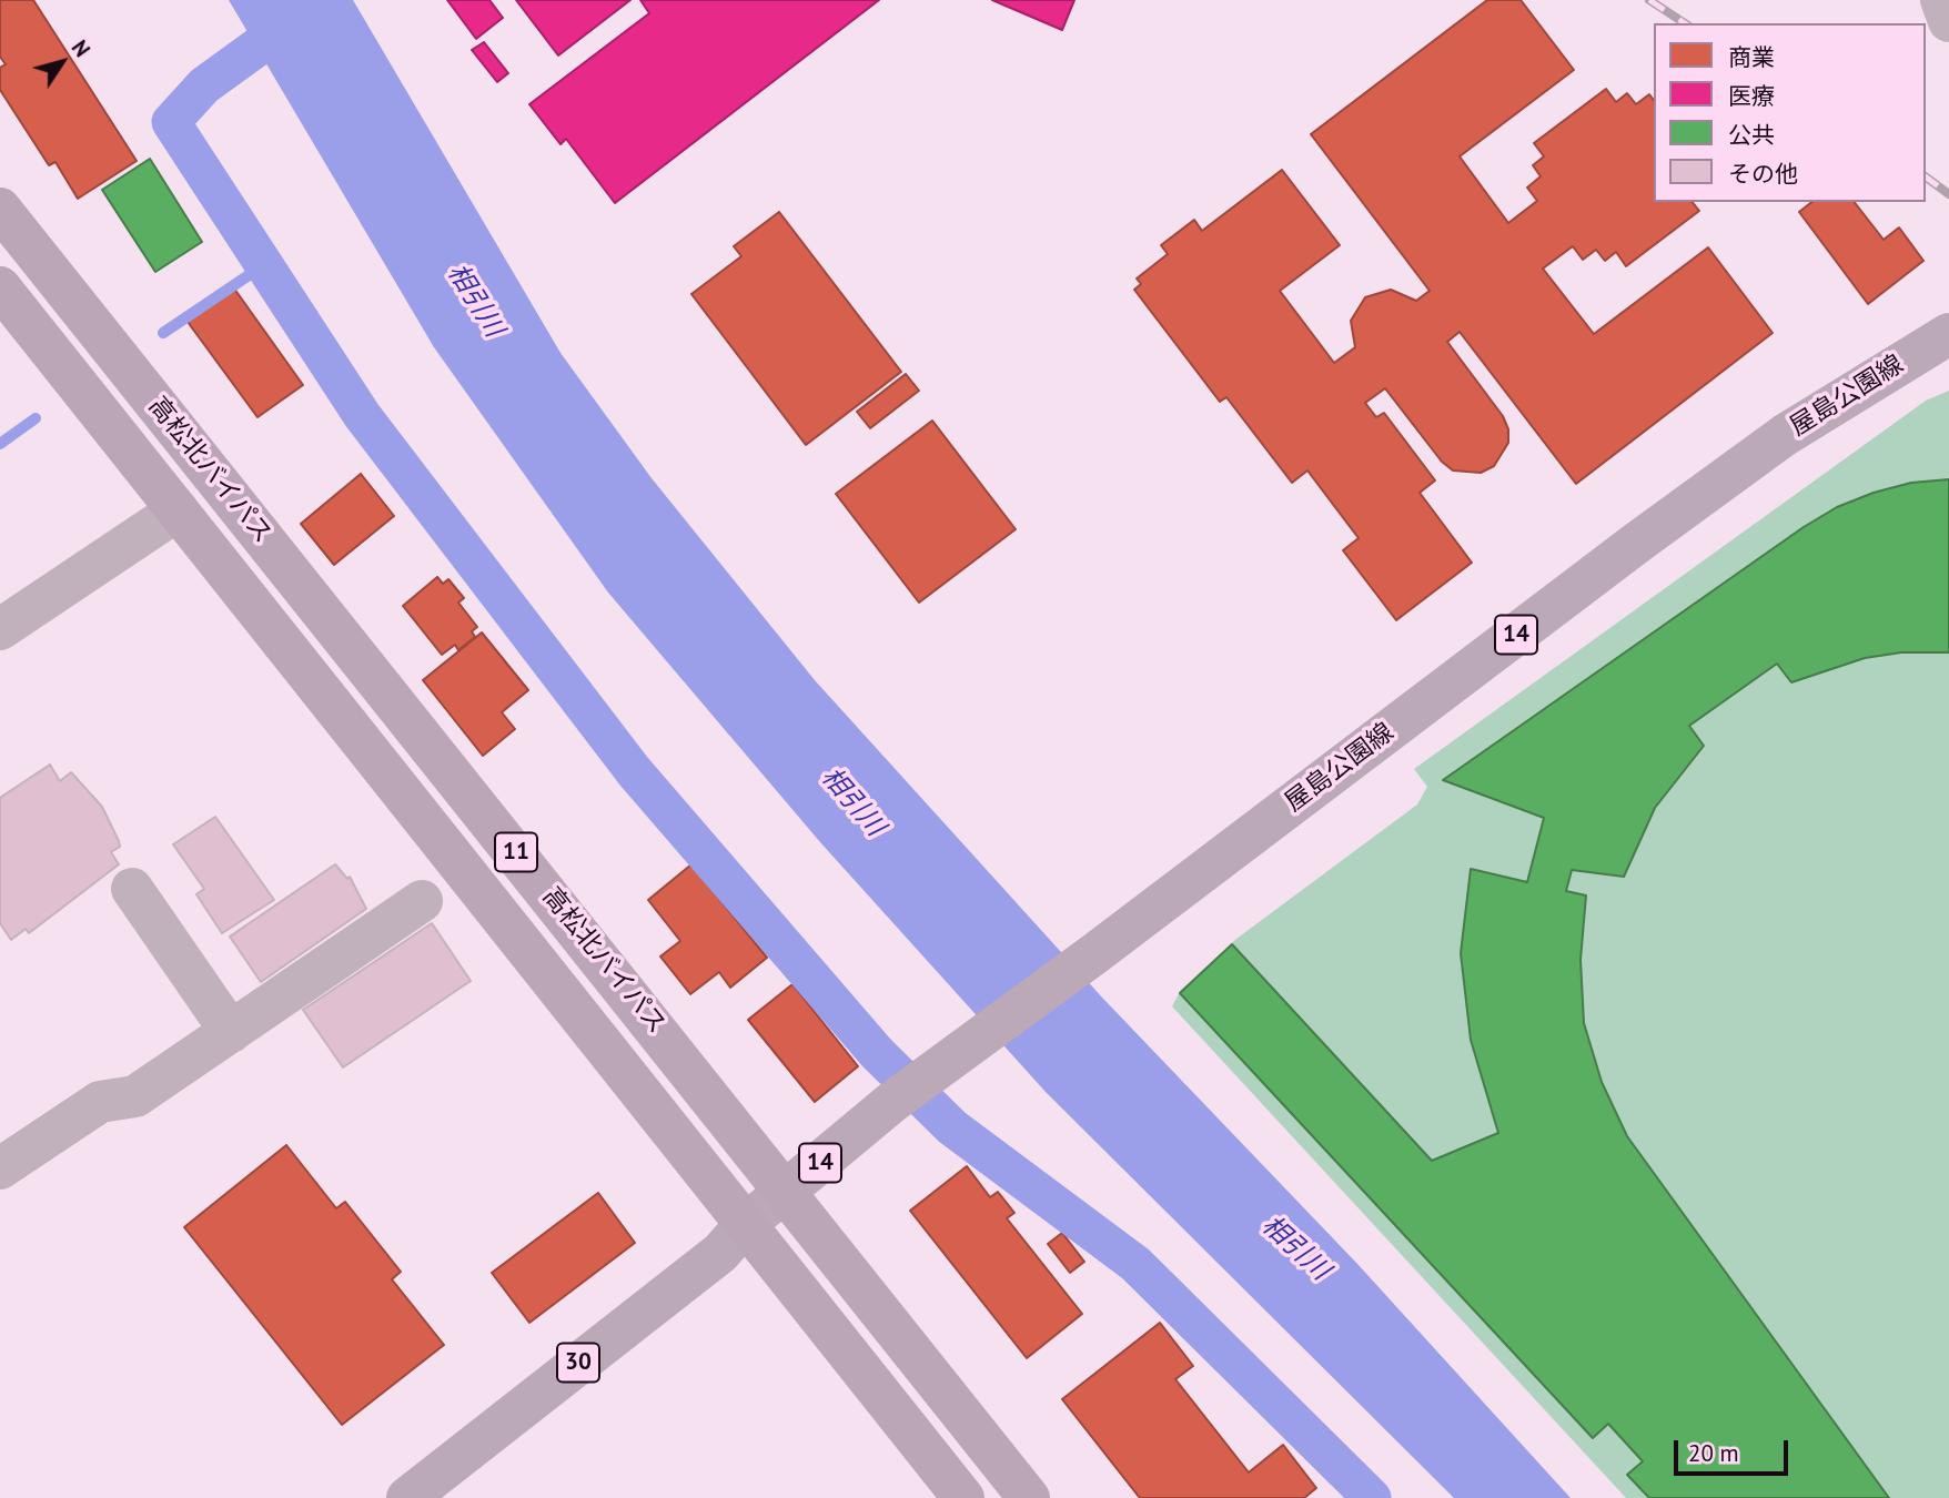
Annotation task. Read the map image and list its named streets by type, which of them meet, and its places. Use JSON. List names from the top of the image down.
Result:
{
  "streets": {
    "highway": ["高松北バイパス", "11"],
    "main road": ["屋島公園線", "14", "30"]
  },
  "crossings": [
    ["屋島公園線", "高松北バイパス"],
    ["屋島公園線", "30"],
    ["高松北バイパス", "30"]
  ],
  "water": ["相引川"],
  "legend": [
    "商業",
    "医療",
    "公共",
    "その他"
  ],
  "scale_bar": "20 m",
  "north": "top right"
}
